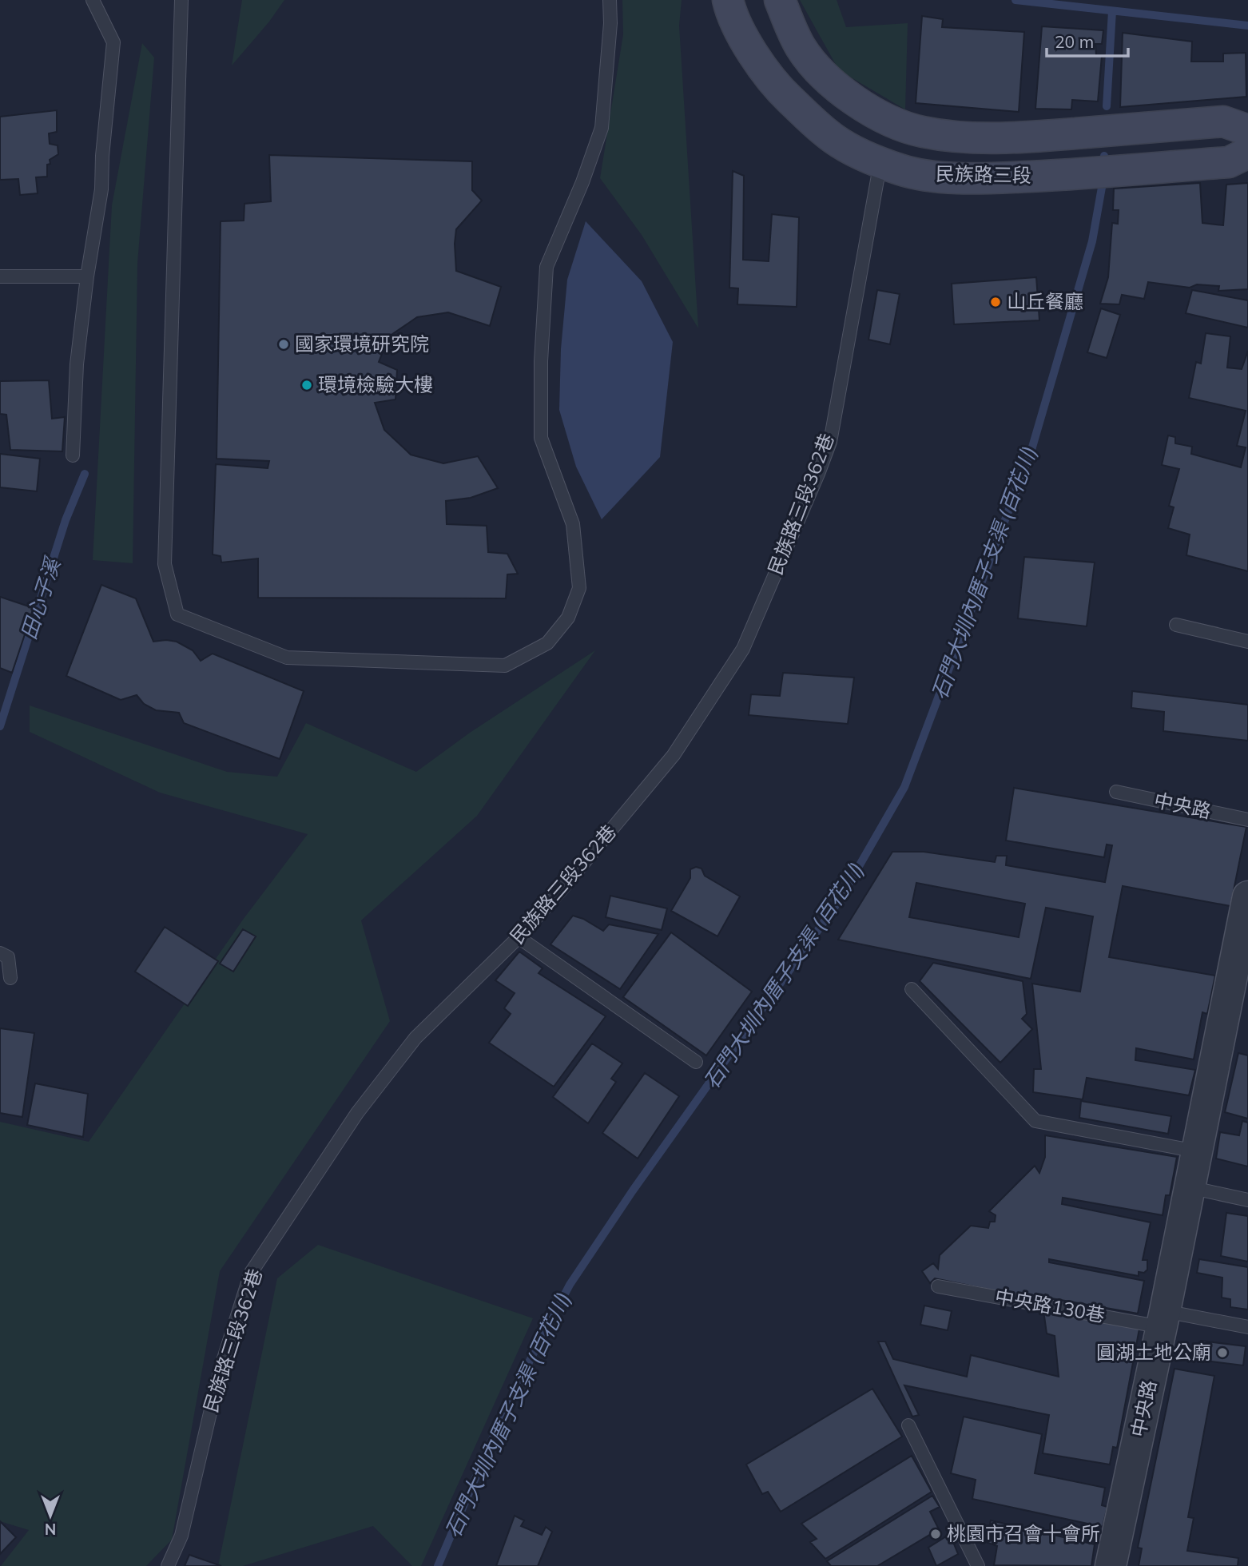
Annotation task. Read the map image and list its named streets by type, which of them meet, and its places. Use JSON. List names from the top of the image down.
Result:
{
  "streets": {
    "main road": ["民族路三段"],
    "street": ["中央路"],
    "lane": ["民族路三段362巷", "中央路130巷"]
  },
  "crossings": [
    ["民族路三段", "民族路三段362巷"],
    ["中央路", "中央路130巷"]
  ],
  "water": ["石門大圳內厝子支渠 (百花川)", "田心子溪"],
  "places": [
    "山丘餐廳",
    "國家環境研究院",
    "環境檢驗大樓",
    "圓湖土地公廟",
    "桃園市召會十會所"
  ],
  "scale_bar": "20 m",
  "north": "bottom"
}
